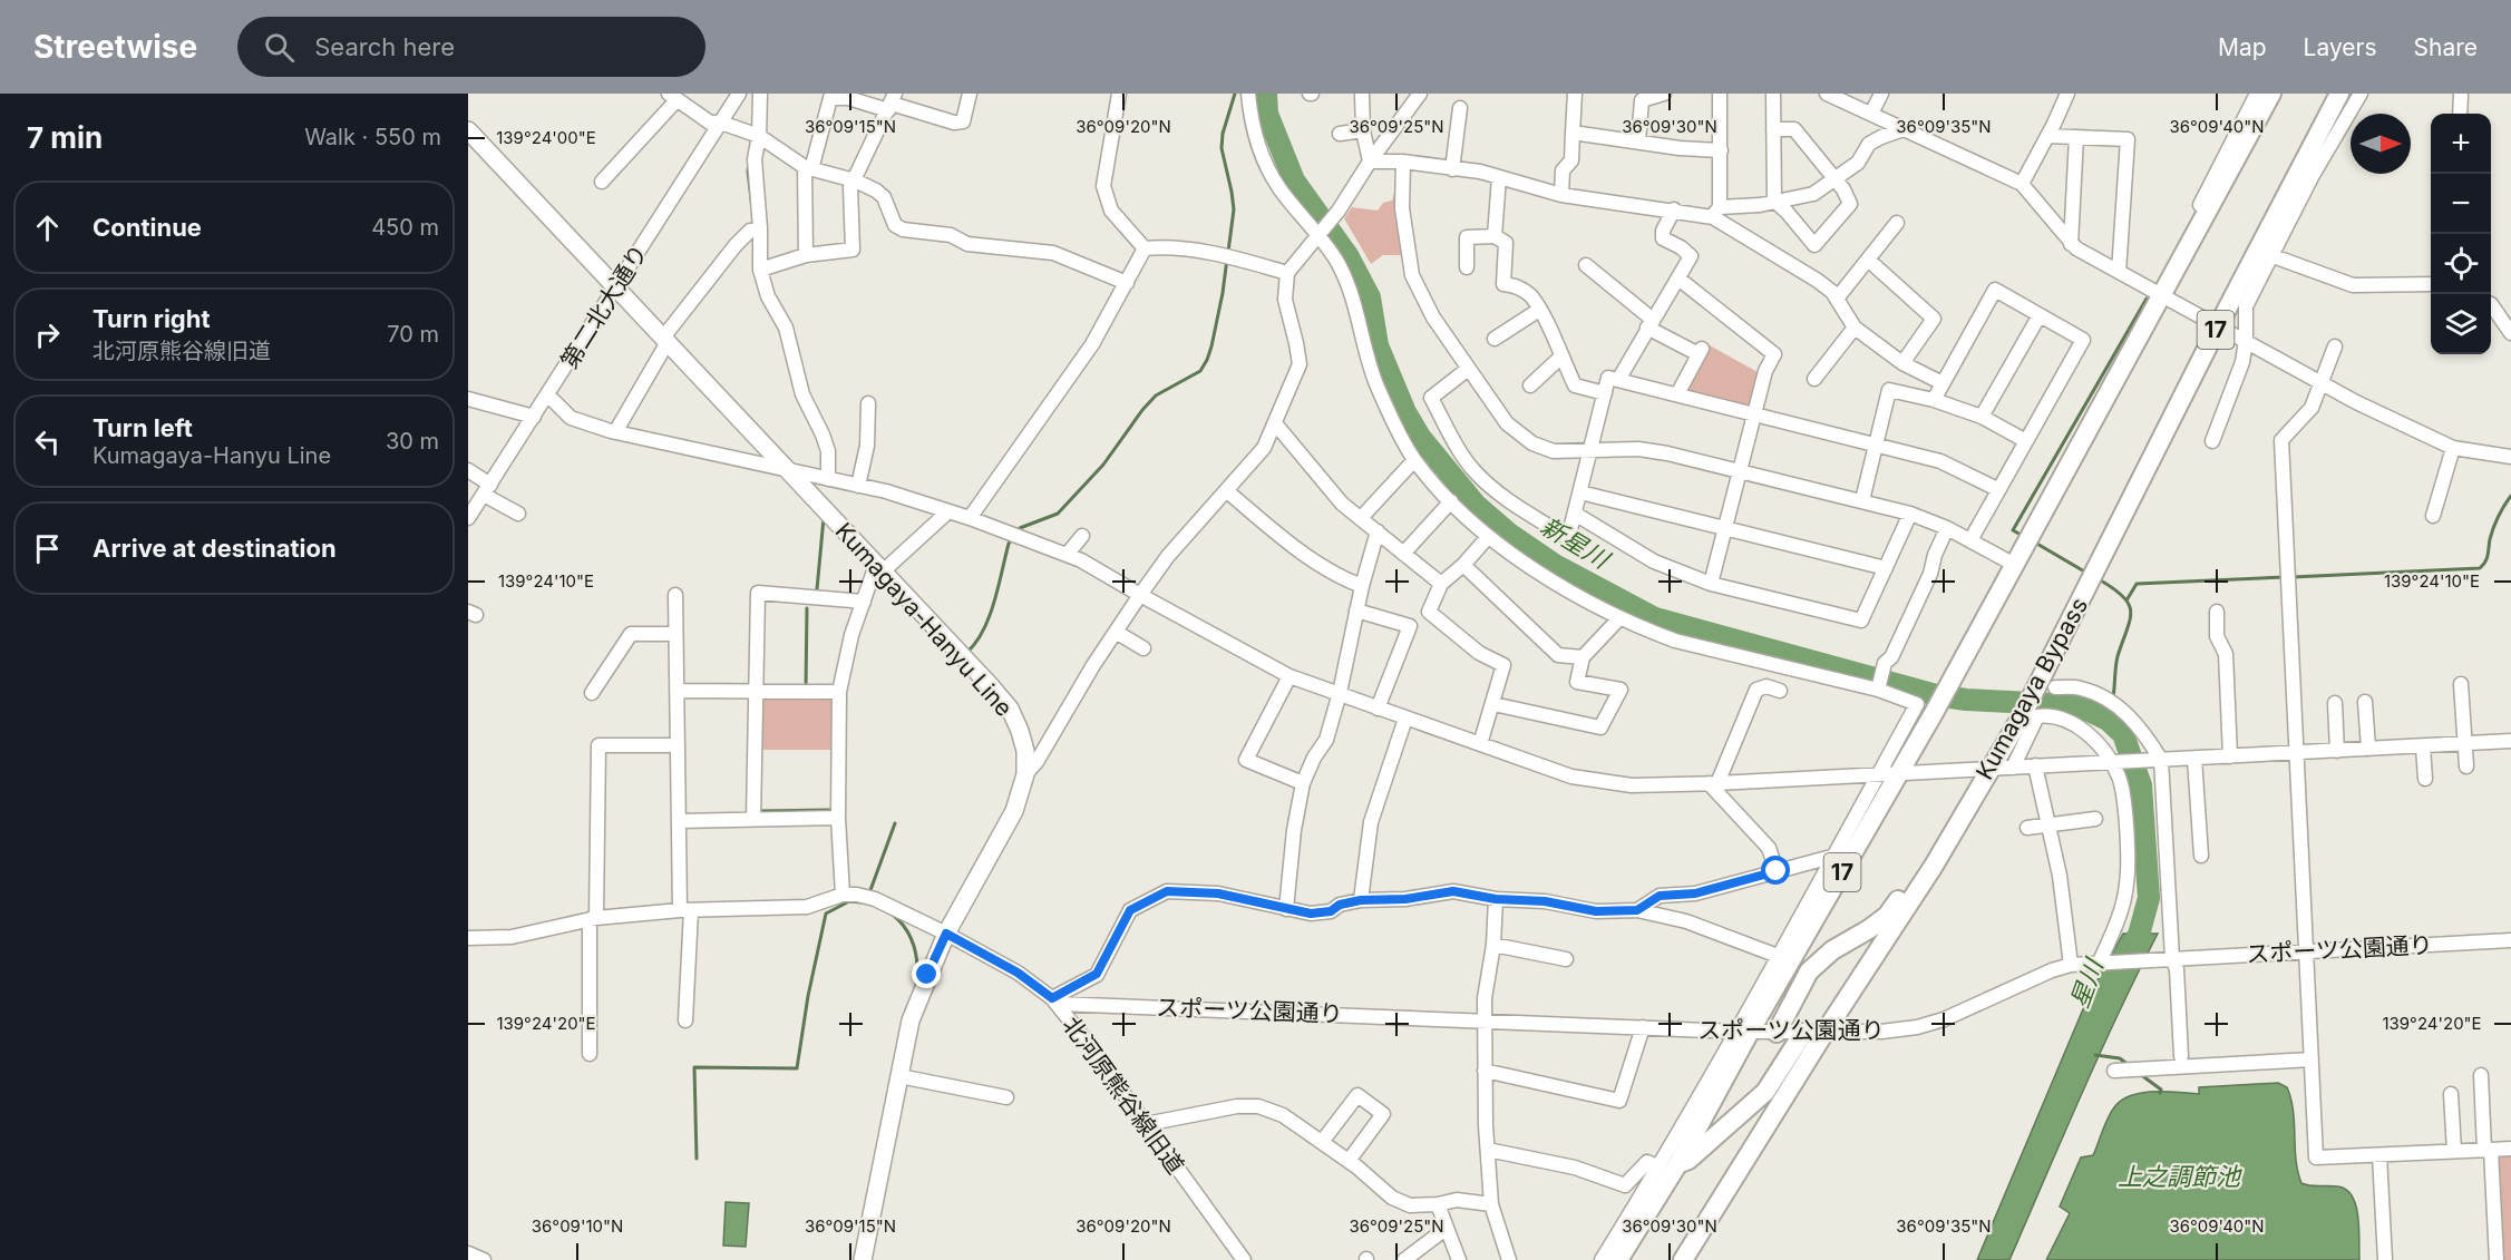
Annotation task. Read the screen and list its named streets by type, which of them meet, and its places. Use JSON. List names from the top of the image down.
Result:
{
  "streets": {
    "highway": ["17", "Kumagaya Bypass"],
    "main road": ["Kumagaya-Hanyu Line"],
    "street": ["第二北大通り", "スポーツ公園通り", "北河原熊谷線旧道"]
  },
  "crossings": [
    ["第二北大通り", "Kumagaya-Hanyu Line"],
    ["17", "スポーツ公園通り"],
    ["Kumagaya-Hanyu Line", "北河原熊谷線旧道"],
    ["Kumagaya Bypass", "スポーツ公園通り"],
    ["スポーツ公園通り", "北河原熊谷線旧道"]
  ],
  "water": ["新星川", "星川", "上之調節池"],
  "north": "right",
  "page": {
    "header": "Streetwise",
    "search": "Search here",
    "nav": ["Map", "Layers", "Share"],
    "heading": ["7 min", "Walk · 550 m"],
    "map_buttons": ["+", "−"],
    "list": [
      ["Continue", "450 m"],
      ["Turn right", "北河原熊谷線旧道", "70 m"],
      ["Turn left", "Kumagaya-Hanyu Line", "30 m"],
      "Arrive at destination"
    ]
  },
  "coordinates": [
    "36°09'15\"N",
    "36°09'20\"N",
    "36°09'25\"N",
    "36°09'30\"N",
    "36°09'35\"N",
    "36°09'40\"N",
    "139°24'00\"E",
    "139°24'10\"E",
    "139°24'20\"E",
    "36°09'10\"N"
  ]
}
